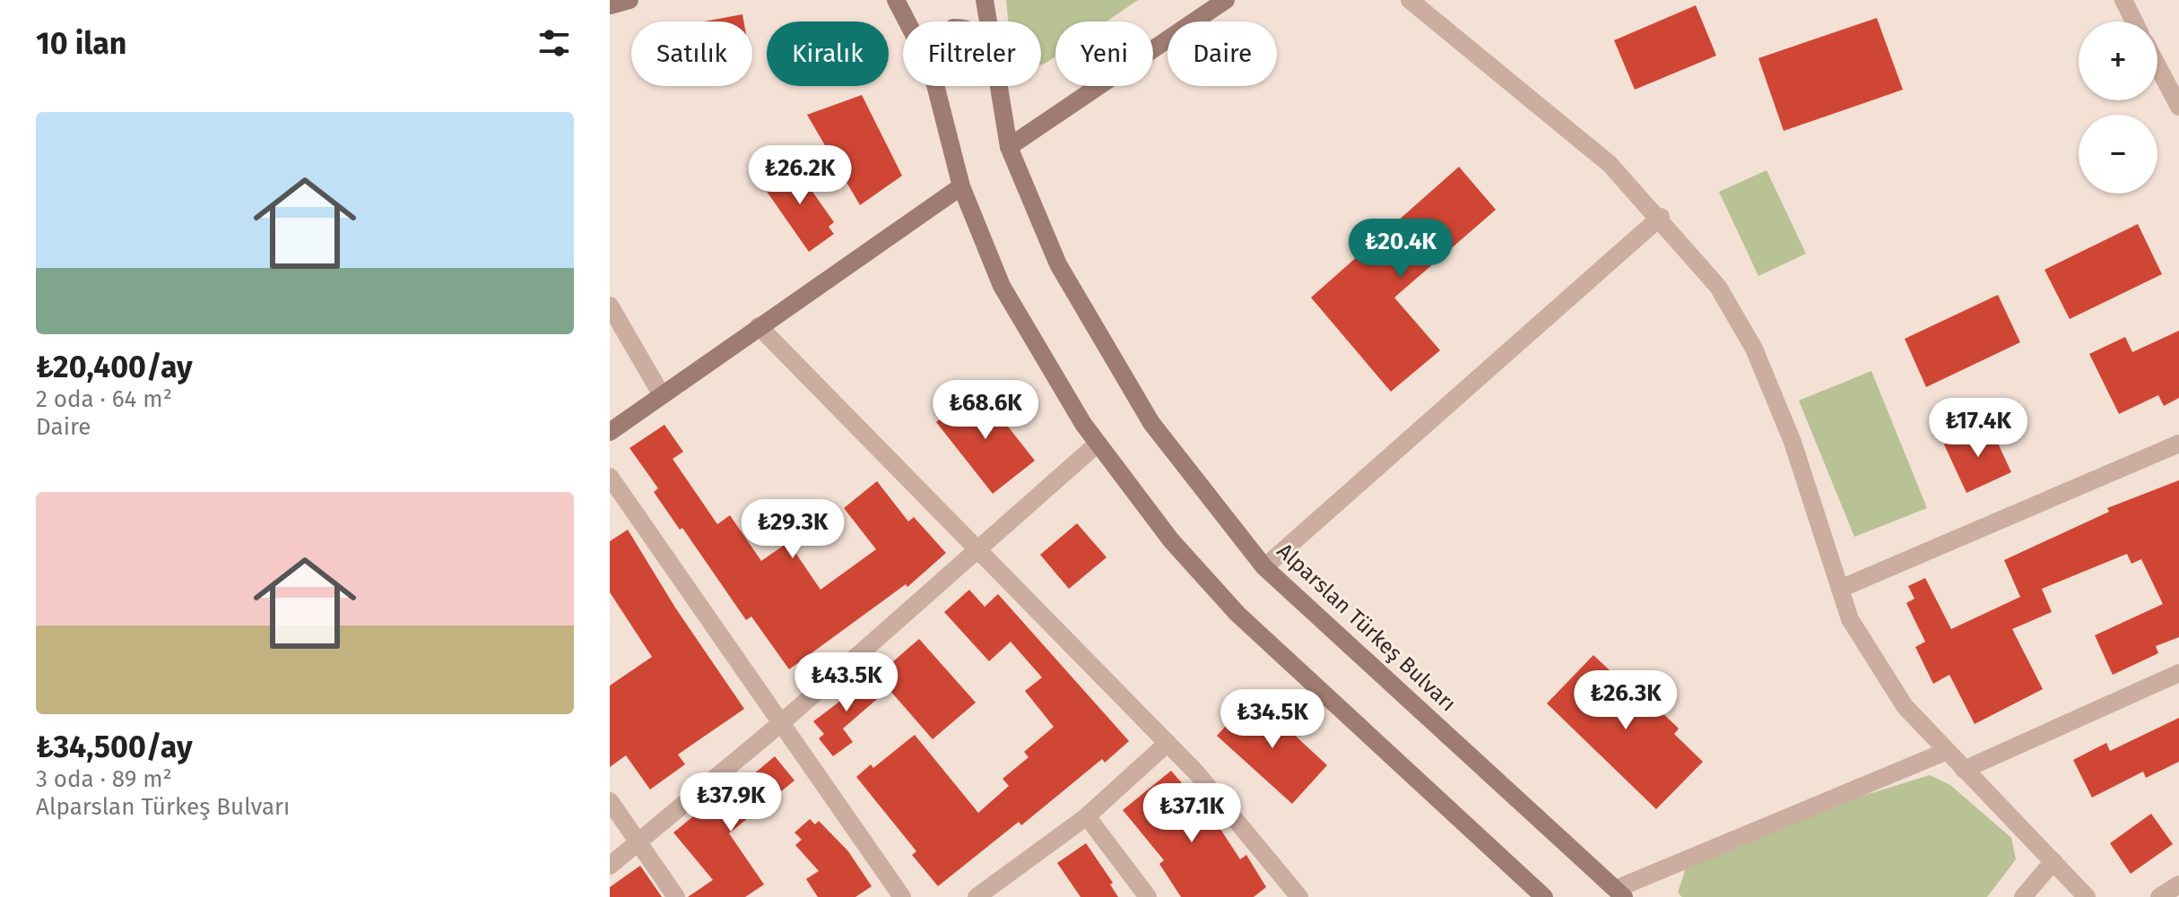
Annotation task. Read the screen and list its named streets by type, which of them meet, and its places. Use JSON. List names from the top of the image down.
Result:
{
  "streets": {
    "main road": ["Alparslan Türkeş Bulvarı"]
  },
  "page": {
    "heading": "10 ilan",
    "map_buttons": ["+", "−"],
    "chip": [
      "Satılık",
      "Kiralık",
      "Filtreler",
      "Yeni",
      "Daire"
    ],
    "list": [
      {
        "name": "₺20,400/ay",
        "note": "2 oda · 64 m² · Daire"
      },
      {
        "name": "₺34,500/ay",
        "note": "3 oda · 89 m² · Alparslan Türkeş Bulvarı"
      }
    ],
    "price": [
      "₺26.2K",
      "₺20.4K",
      "₺68.6K",
      "₺17.4K",
      "₺29.3K",
      "₺43.5K",
      "₺26.3K",
      "₺34.5K",
      "₺37.9K",
      "₺37.1K"
    ]
  }
}
